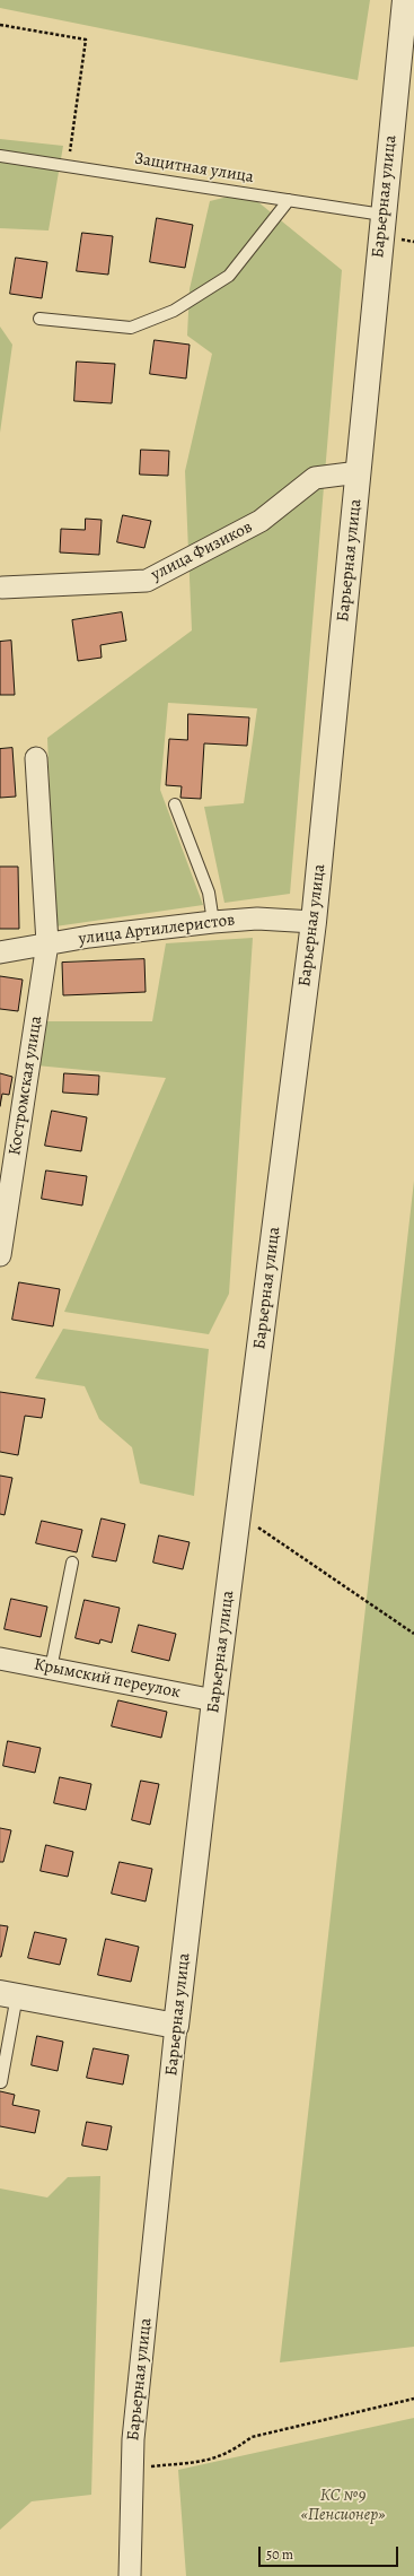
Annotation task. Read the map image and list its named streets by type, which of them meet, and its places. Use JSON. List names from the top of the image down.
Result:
{
  "streets": {
    "street": [
      "Барьерная улица",
      "улица Физиков",
      "улица Артиллеристов",
      "Костромская улица",
      "Крымский переулок"
    ],
    "lane": ["Защитная улица"]
  },
  "crossings": [
    ["Защитная улица", "Барьерная улица"],
    ["Барьерная улица", "улица Физиков"],
    ["Барьерная улица", "улица Артиллеристов"],
    ["Барьерная улица", "Крымский переулок"],
    ["улица Артиллеристов", "Костромская улица"]
  ],
  "parks": ["КС №9 «Пенсионер»"],
  "scale_bar": "50 m"
}
